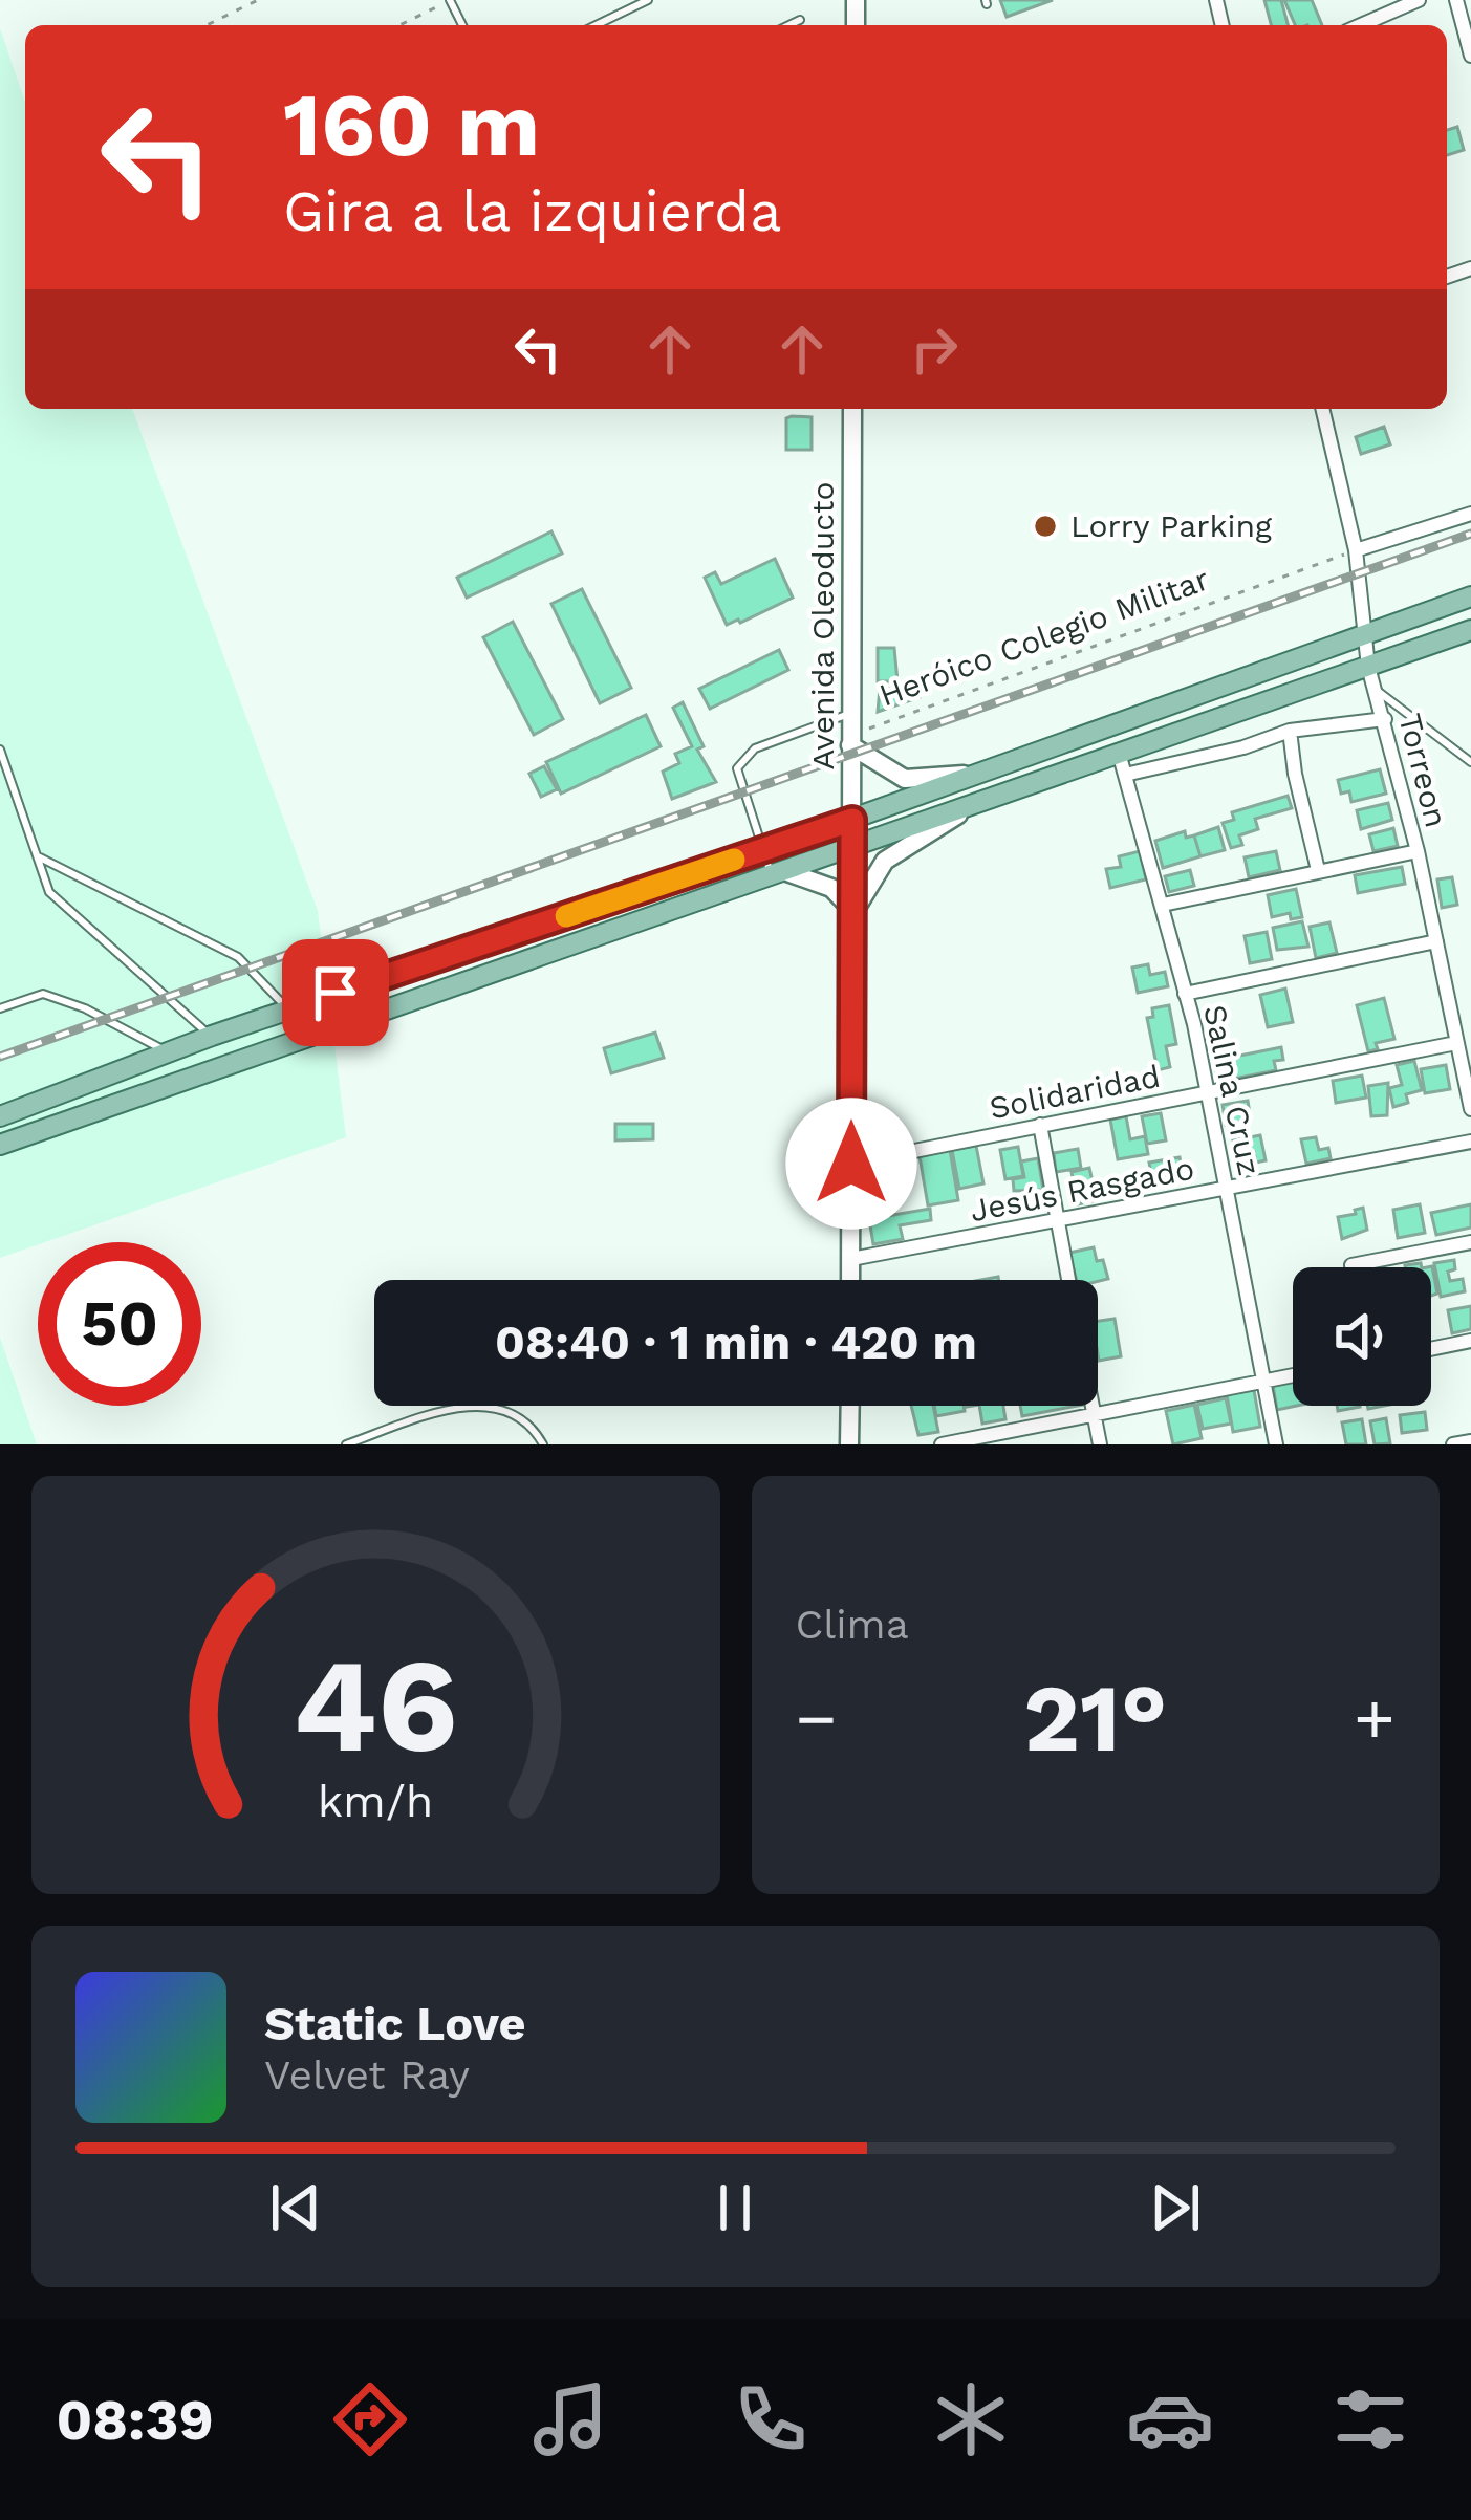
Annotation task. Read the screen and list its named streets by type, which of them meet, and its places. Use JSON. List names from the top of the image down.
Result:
{
  "streets": {
    "main road": ["Avenida Oleoducto"],
    "street": [
      "Torreon",
      "Salina Cruz",
      "Solidaridad",
      "Jesús Rasgado"
    ],
    "path": ["Heróico Colegio Militar"]
  },
  "crossings": [
    ["Avenida Oleoducto", "Heróico Colegio Militar"],
    ["Avenida Oleoducto", "Solidaridad"],
    ["Avenida Oleoducto", "Jesús Rasgado"],
    ["Heróico Colegio Militar", "Torreon"],
    ["Torreon", "Solidaridad"],
    ["Salina Cruz", "Solidaridad"],
    ["Salina Cruz", "Jesús Rasgado"]
  ],
  "places": ["Lorry Parking"],
  "page": {
    "turn": ["160 m", "Gira a la izquierda"],
    "limit": "50",
    "trip": "08:40 · 1 min · 420 m",
    "tile": "Clima",
    "heat": ["−", "21°", "+"],
    "song": ["Static Love", "Velvet Ray"],
    "tabs": "08:39",
    "gauge": ["46", "km/h"]
  }
}
